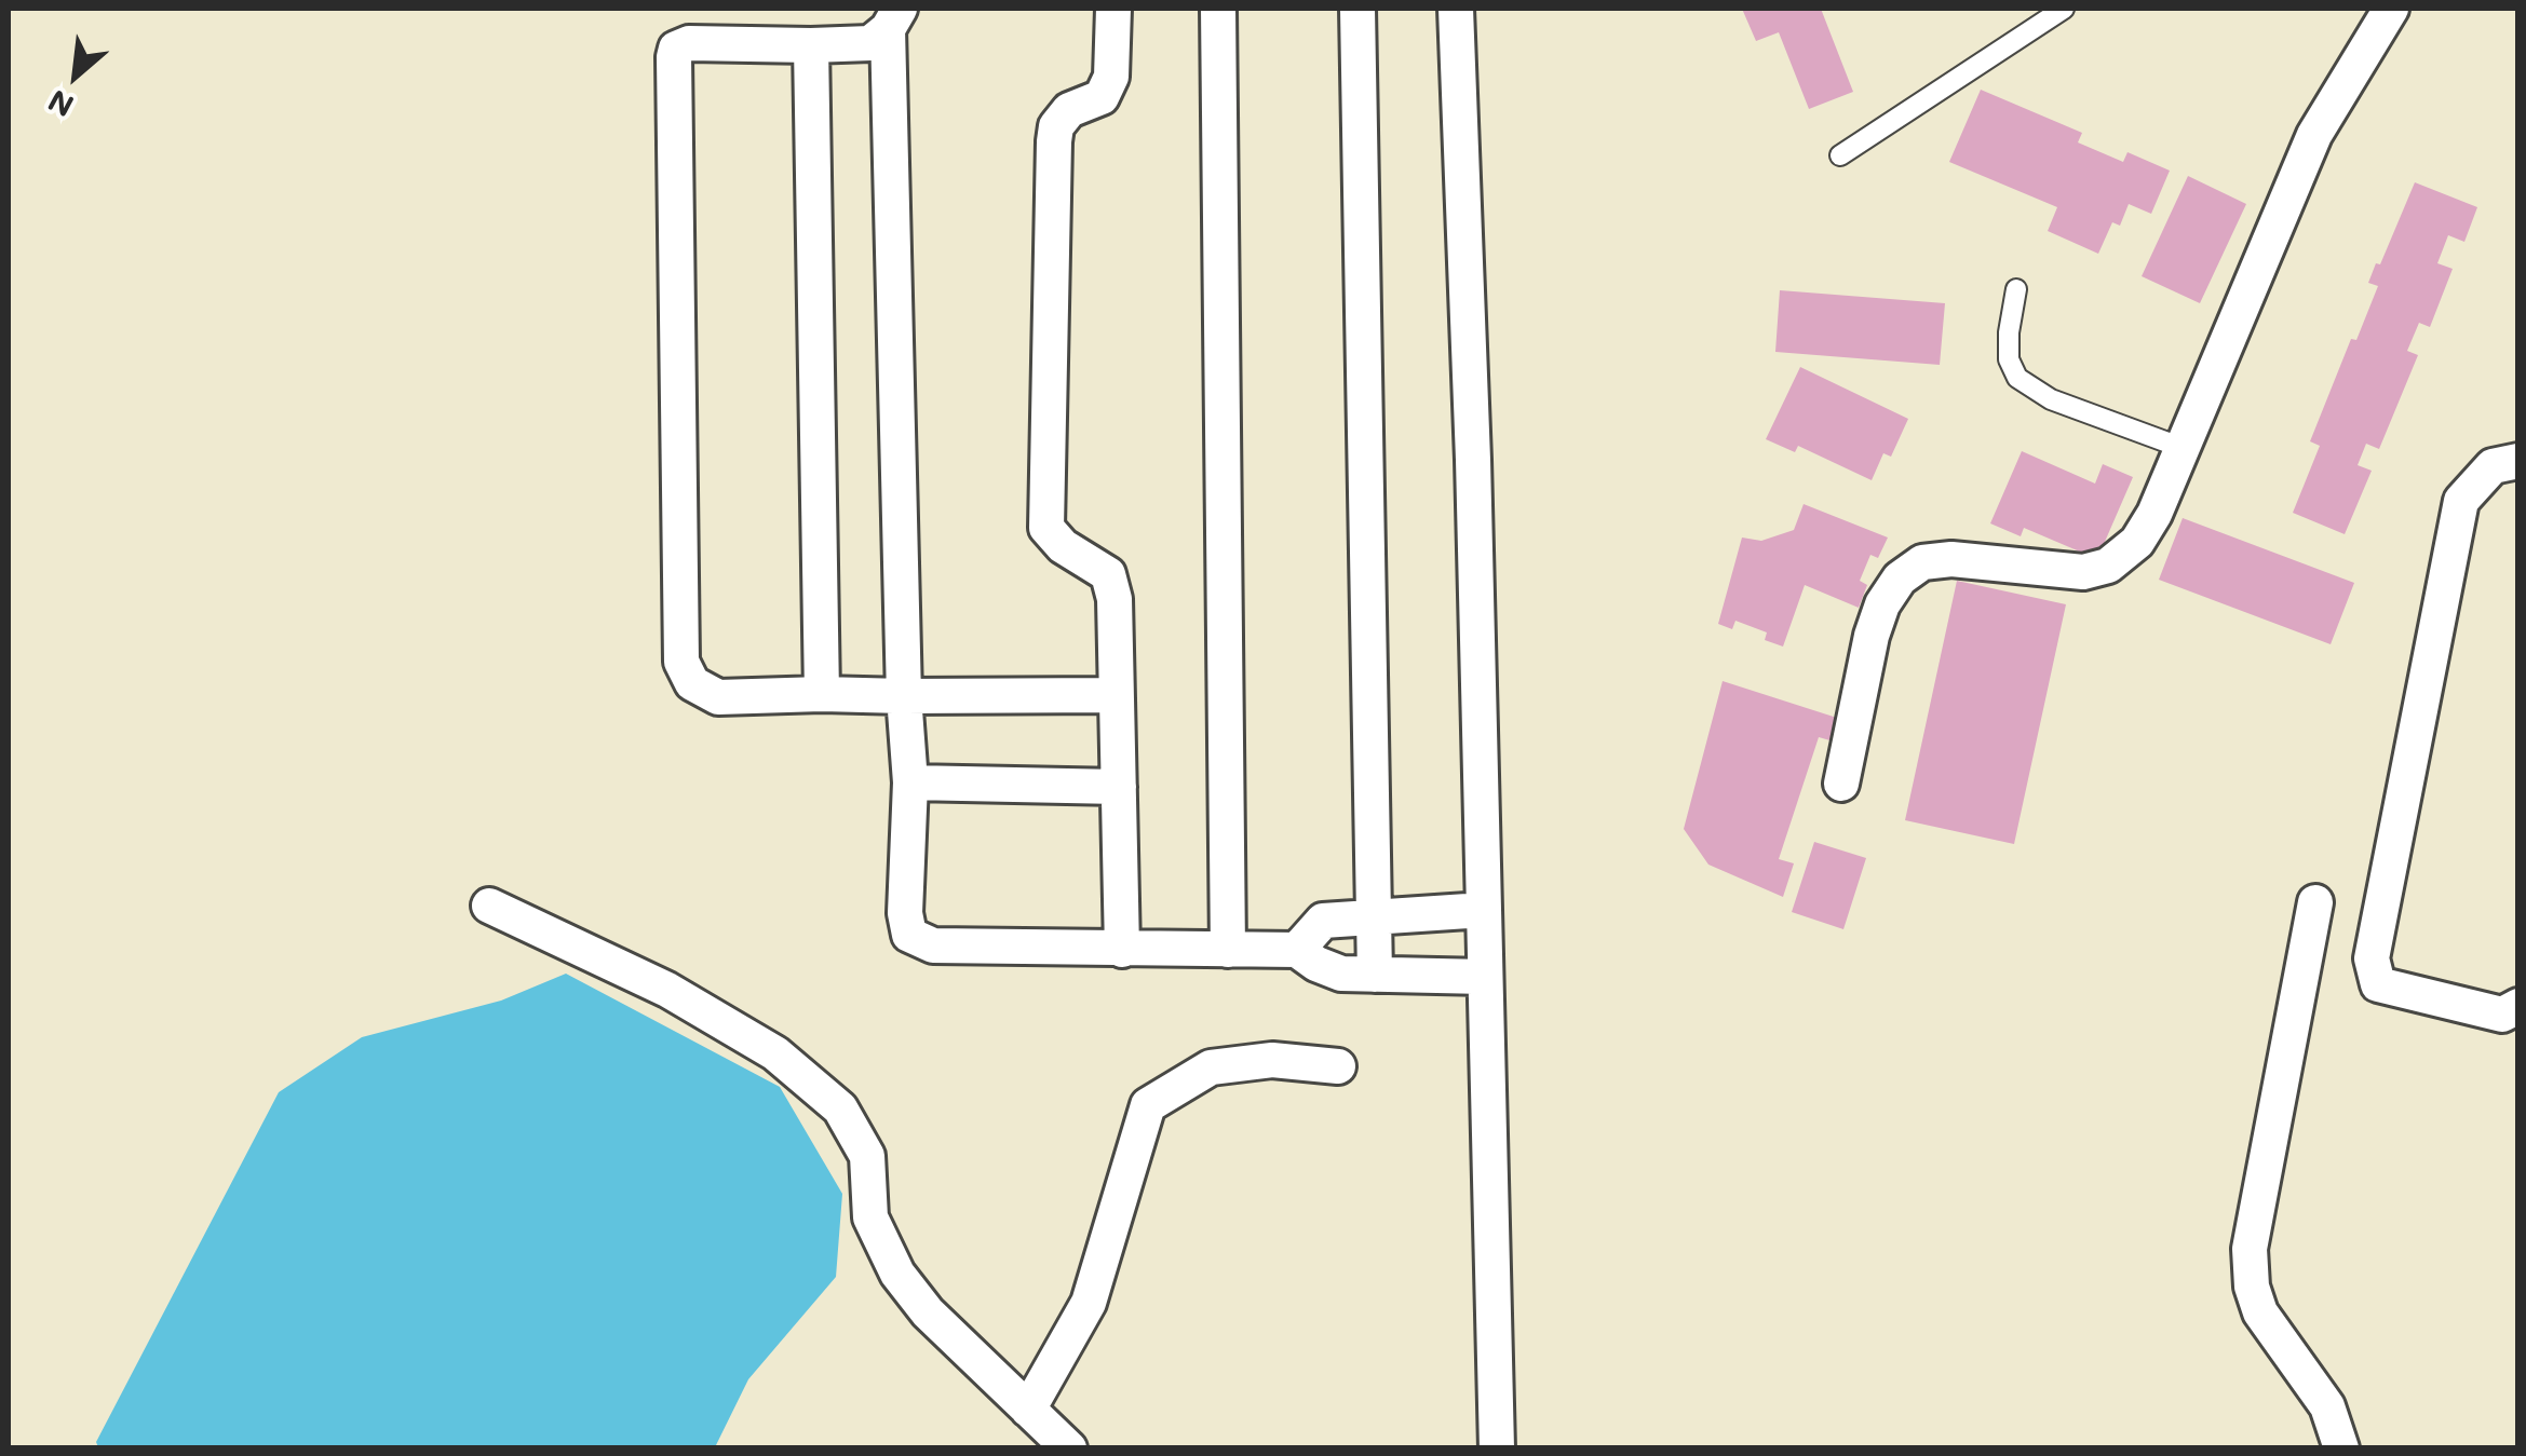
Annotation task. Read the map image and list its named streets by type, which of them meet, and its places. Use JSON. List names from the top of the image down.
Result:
{
  "north": "bottom left"
}
